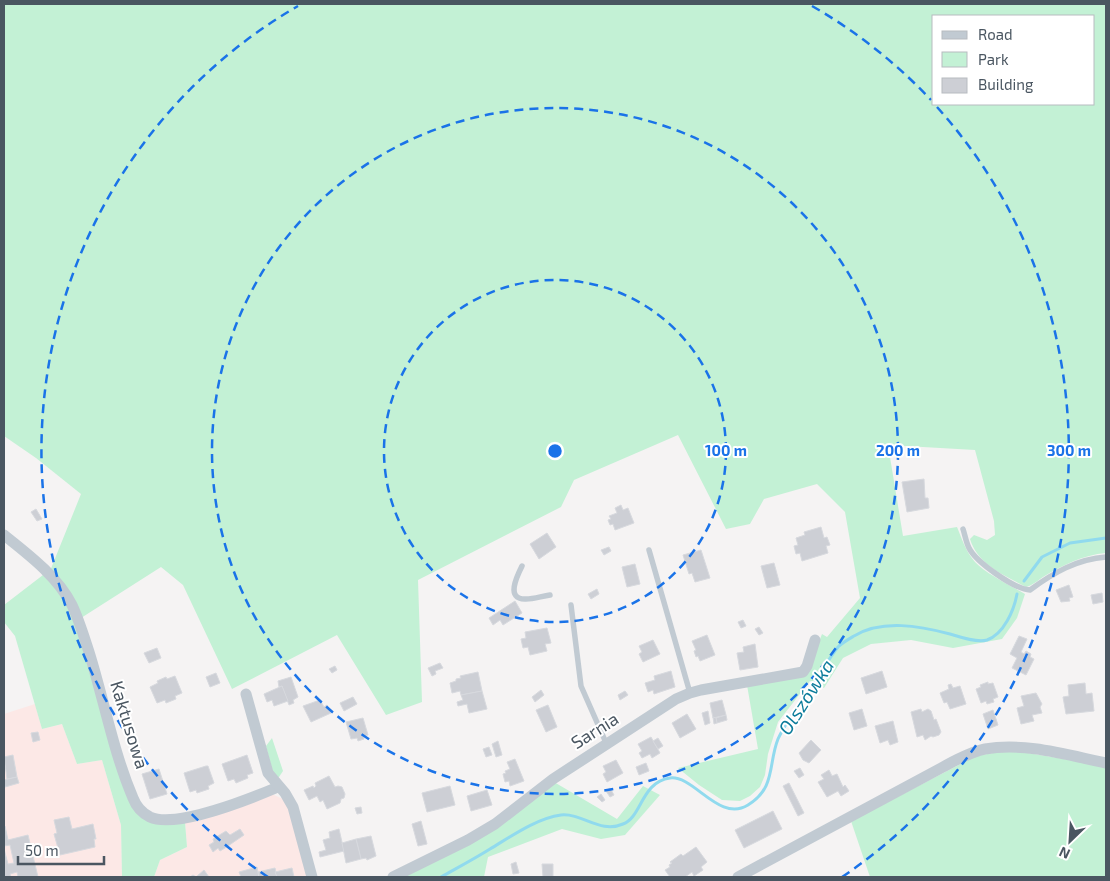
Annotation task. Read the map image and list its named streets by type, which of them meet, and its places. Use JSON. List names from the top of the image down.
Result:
{
  "streets": {
    "street": ["Kaktusowa", "Sarnia"]
  },
  "water": ["Olszówka"],
  "legend": ["Road", "Park", "Building"],
  "scale_bar": "50 m",
  "north": "bottom left",
  "rings": ["100 m", "200 m", "300 m"]
}
